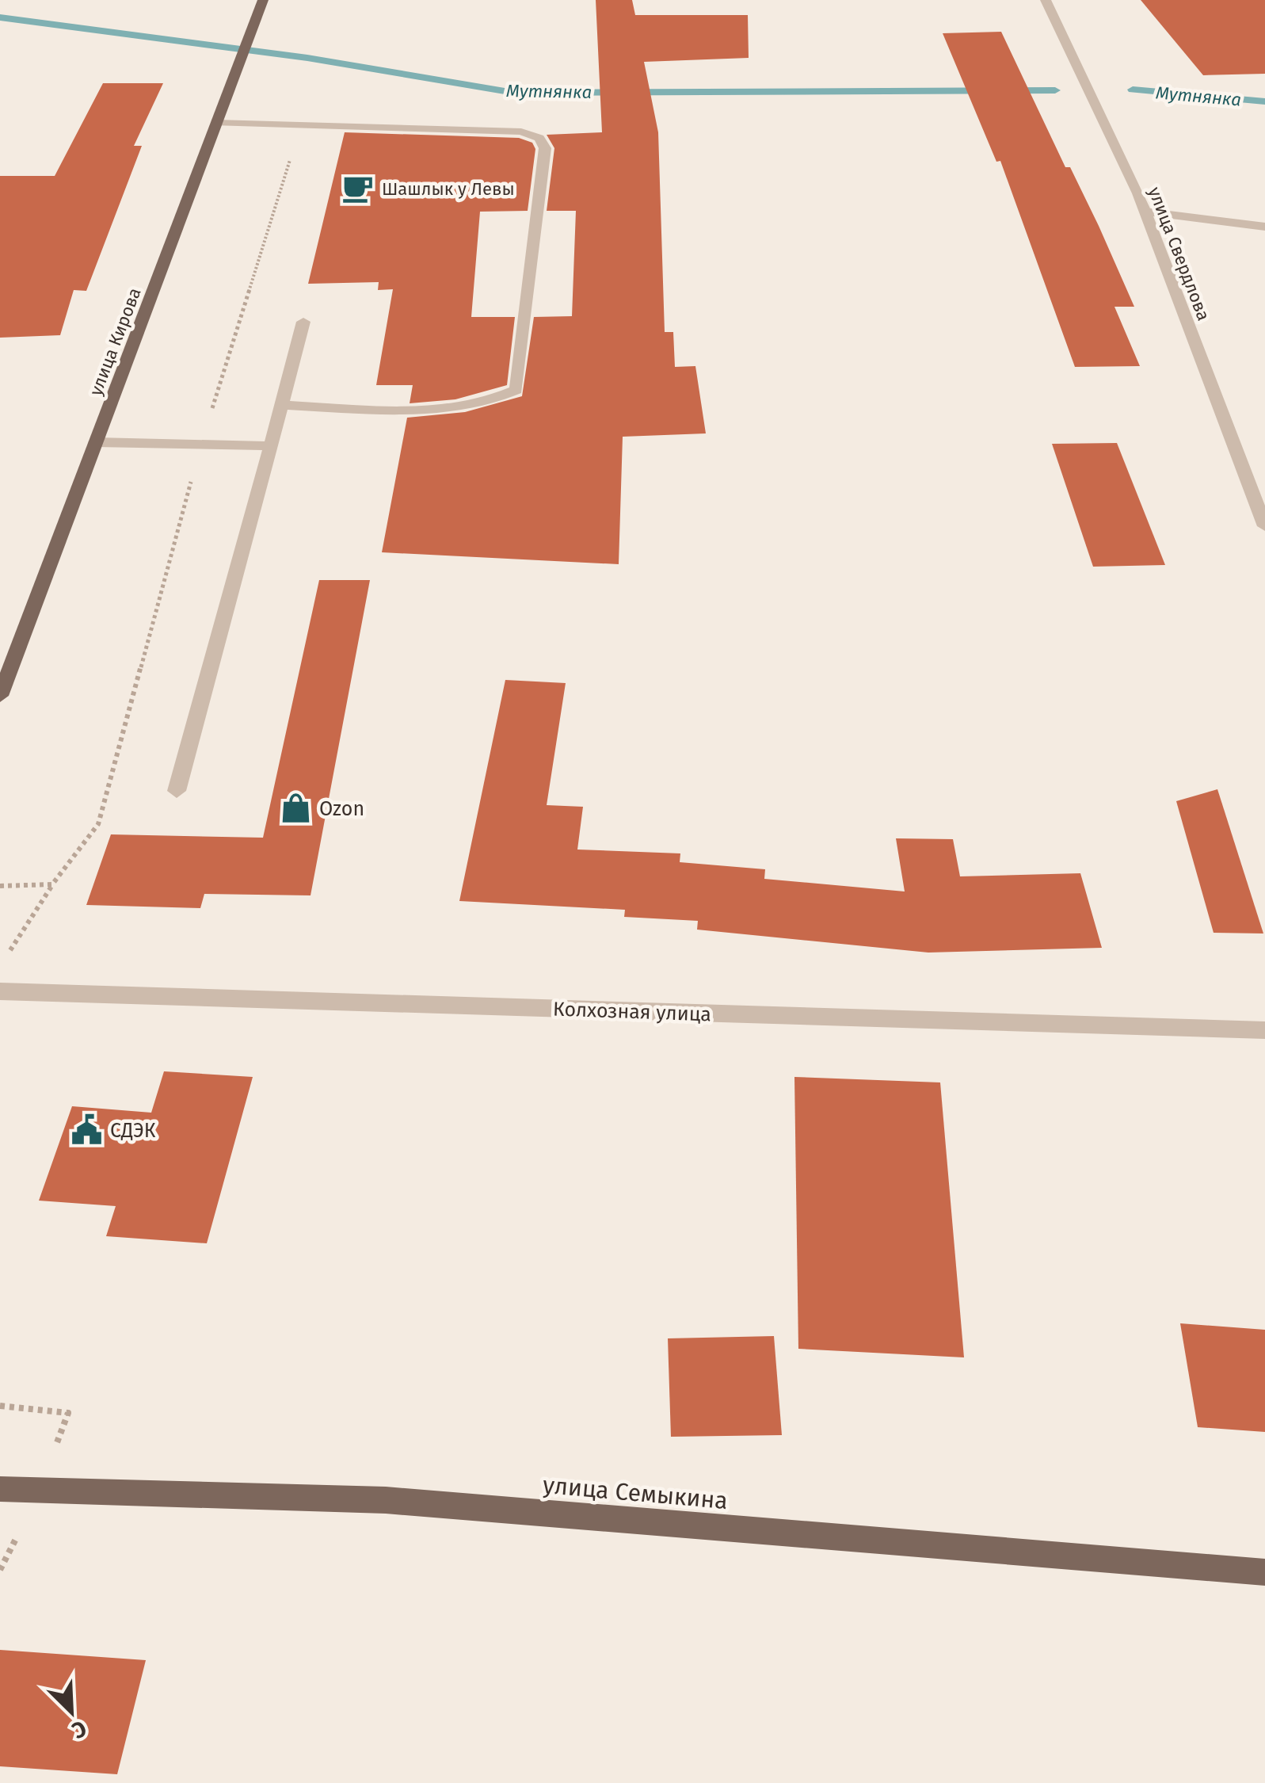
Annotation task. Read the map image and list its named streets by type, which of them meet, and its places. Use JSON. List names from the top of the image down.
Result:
{
  "streets": {
    "main road": ["улица Кирова", "улица Семыкина"],
    "street": ["улица Свердлова", "Колхозная улица"]
  },
  "water": ["Мутнянка"],
  "places": {
    "cafe": ["Шашлык у Левы"],
    "shop": ["Ozon"],
    "public building": ["СДЭК"]
  },
  "north": "bottom right"
}
